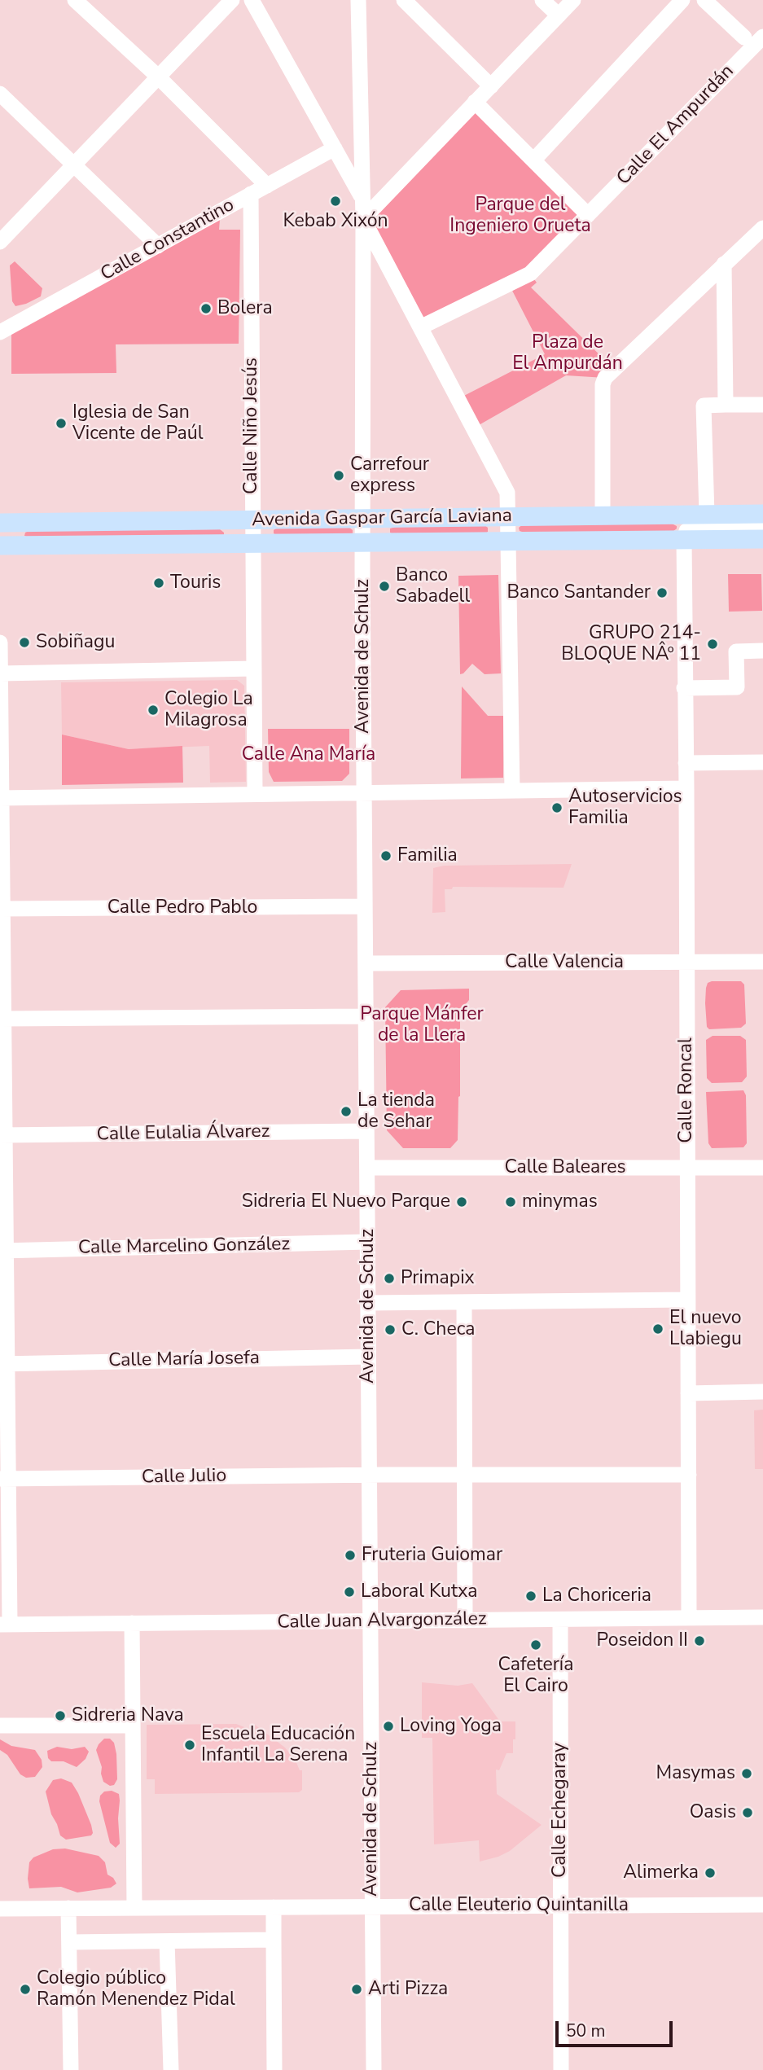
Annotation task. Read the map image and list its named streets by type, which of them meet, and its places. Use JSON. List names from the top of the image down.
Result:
{
  "streets": {
    "main road": ["Avenida Gaspar García Laviana"],
    "street": [
      "Calle El Ampurdán",
      "Calle Constantino",
      "Calle Niño Jesús",
      "Avenida de Schulz",
      "Calle Pedro Pablo",
      "Calle Valencia",
      "Calle Roncal",
      "Calle Eulalia Álvarez",
      "Calle Baleares",
      "Calle Marcelino González",
      "Calle María Josefa",
      "Calle Julio",
      "Calle Juan Alvargonzález",
      "Calle Echegaray",
      "Calle Eleuterio Quintanilla"
    ]
  },
  "crossings": [
    ["Calle Constantino", "Calle Niño Jesús"],
    ["Calle Niño Jesús", "Avenida Gaspar García Laviana"],
    ["Avenida Gaspar García Laviana", "Avenida de Schulz"],
    ["Avenida Gaspar García Laviana", "Calle Roncal"],
    ["Avenida de Schulz", "Calle Pedro Pablo"],
    ["Avenida de Schulz", "Calle Valencia"],
    ["Avenida de Schulz", "Calle Eulalia Álvarez"],
    ["Avenida de Schulz", "Calle Baleares"],
    ["Avenida de Schulz", "Calle Marcelino González"],
    ["Avenida de Schulz", "Calle María Josefa"],
    ["Avenida de Schulz", "Calle Julio"],
    ["Avenida de Schulz", "Calle Juan Alvargonzález"],
    ["Avenida de Schulz", "Calle Eleuterio Quintanilla"],
    ["Calle Valencia", "Calle Roncal"],
    ["Calle Roncal", "Calle Baleares"],
    ["Calle Roncal", "Calle Julio"],
    ["Calle Roncal", "Calle Juan Alvargonzález"],
    ["Calle Juan Alvargonzález", "Calle Echegaray"],
    ["Calle Echegaray", "Calle Eleuterio Quintanilla"]
  ],
  "parks": [
    "Parque del Ingeniero Orueta",
    "Plaza de El Ampurdán",
    "Calle Ana María",
    "Parque Mánfer de la Llera"
  ],
  "places": [
    "Kebab Xixón",
    "Bolera",
    "Iglesia de San Vicente de Paúl",
    "Carrefour express",
    "Touris",
    "Banco Sabadell",
    "Banco Santander",
    "Sobiñagu",
    "GRUPO 214- BLOQUE NÂº 11",
    "Colegio La Milagrosa",
    "Autoservicios Familia",
    "Familia",
    "La tienda de Sehar",
    "Sidreria El Nuevo Parque",
    "minymas",
    "Primapix",
    "El nuevo Llabiegu",
    "C. Checa",
    "Fruteria Guiomar",
    "Laboral Kutxa",
    "La Choriceria",
    "Poseidon II",
    "Cafetería El Cairo",
    "Sidreria Nava",
    "Loving Yoga",
    "Escuela Educación Infantil La Serena",
    "Masymas",
    "Oasis",
    "Alimerka",
    "Colegio público Ramón Menendez Pidal",
    "Arti Pizza"
  ],
  "scale_bar": "50 m"
}
